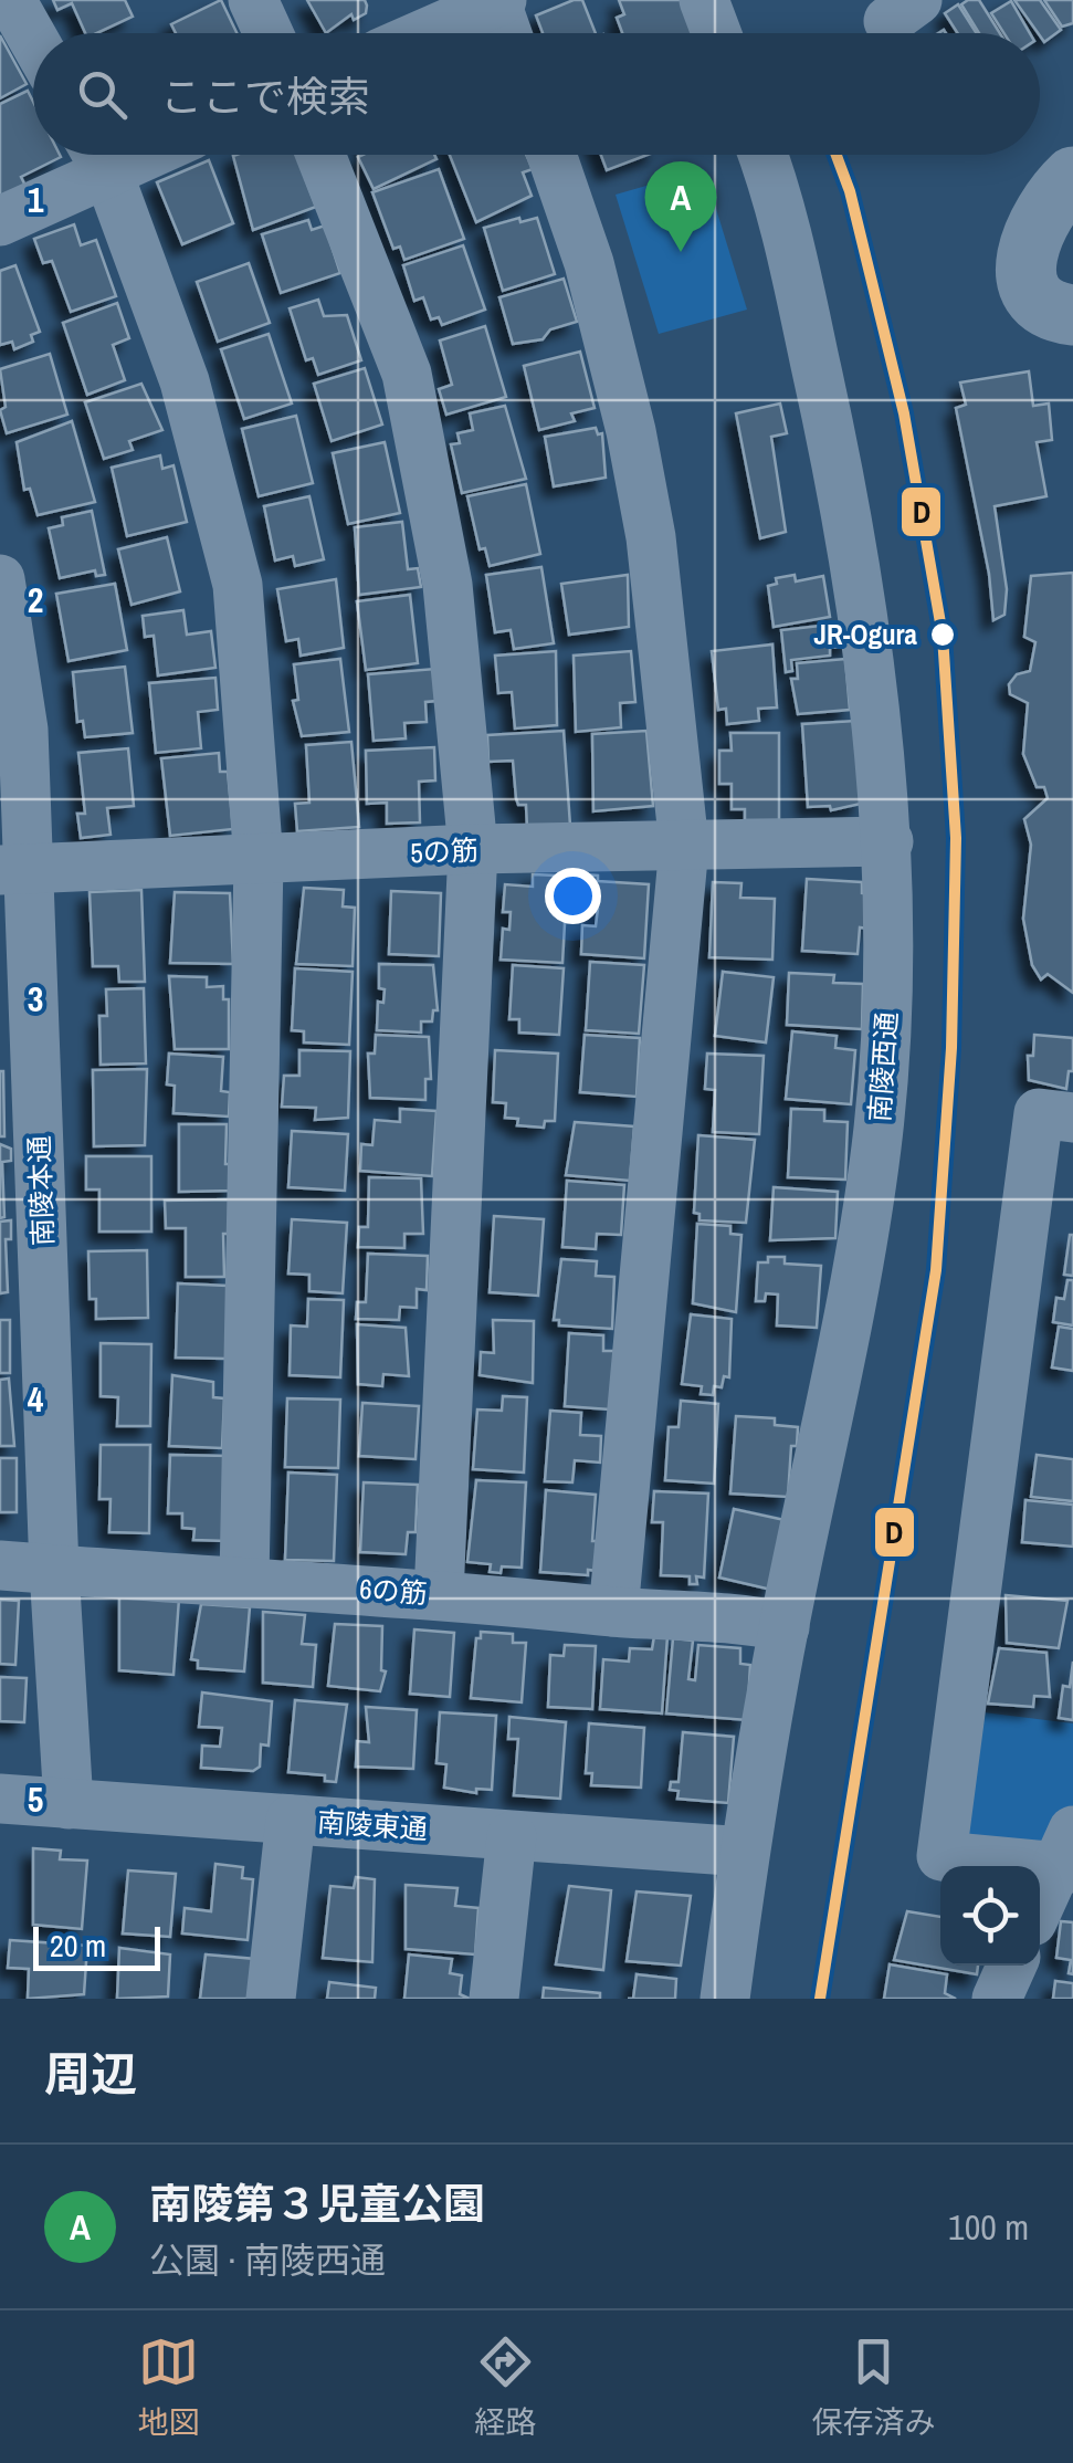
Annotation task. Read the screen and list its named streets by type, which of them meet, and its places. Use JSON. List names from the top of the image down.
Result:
{
  "streets": {
    "street": [
      "5の筋",
      "南陵西通",
      "南陵本通",
      "6の筋",
      "南陵東通"
    ]
  },
  "crossings": [
    ["5の筋", "南陵西通"],
    ["5の筋", "南陵本通"],
    ["南陵西通", "6の筋"],
    ["南陵西通", "南陵東通"],
    ["南陵本通", "6の筋"],
    ["南陵本通", "南陵東通"]
  ],
  "places": ["JR-Ogura"],
  "lines": ["transit line D"],
  "scale_bar": "20 m",
  "page": {
    "search": "ここで検索",
    "pins": "A",
    "scale": "20 m",
    "heading": "周辺",
    "list": [
      {
        "mark": "A",
        "name": "南陵第３児童公園",
        "note": "公園 · 南陵西通",
        "value": "100 m"
      }
    ],
    "nav": ["地図", "経路", "保存済み"]
  },
  "grid": {
    "rows": [
      "1",
      "2",
      "3",
      "4",
      "5"
    ]
  }
}
